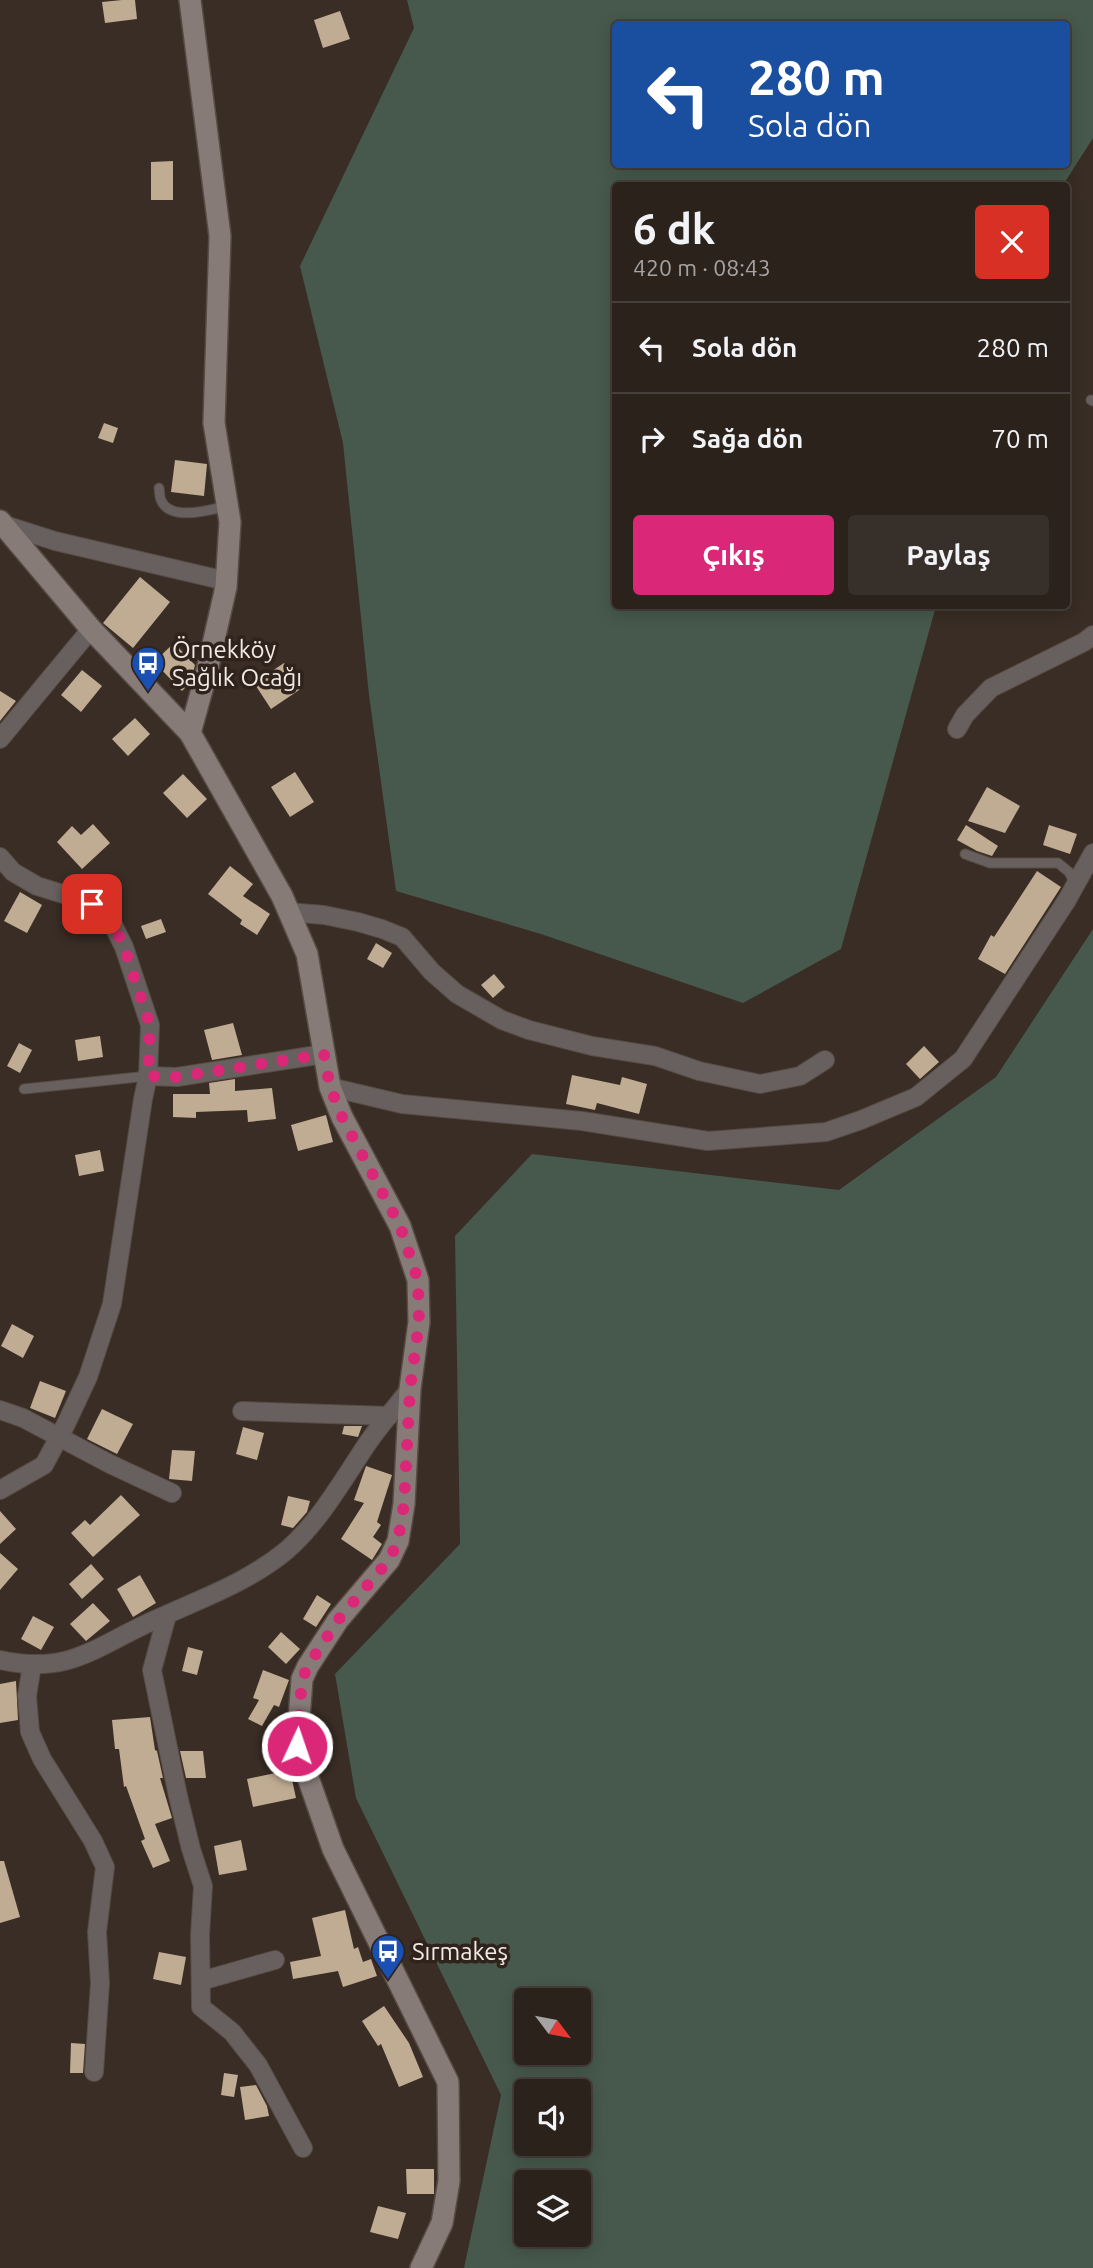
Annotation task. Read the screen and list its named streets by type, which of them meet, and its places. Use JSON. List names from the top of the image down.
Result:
{
  "places": {
    "bus stop": ["Örnekköy Sağlık Ocağı", "Sırmakeş"]
  },
  "north": "bottom right",
  "page": {
    "turn": ["280 m", "Sola dön"],
    "heading": ["6 dk", "420 m · 08:43"],
    "list": [
      {
        "name": "Sola dön",
        "value": "280 m"
      },
      {
        "name": "Sağa dön",
        "value": "70 m"
      }
    ],
    "buttons": ["Çıkış", "Paylaş"]
  }
}
